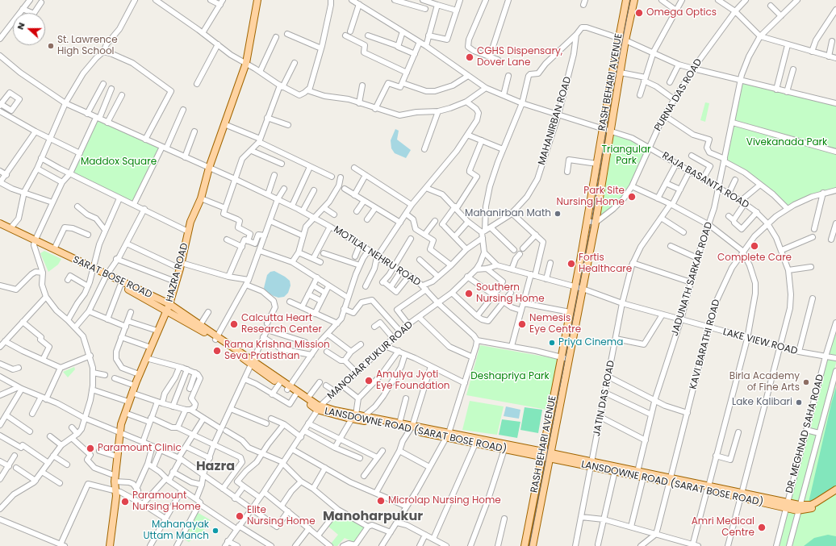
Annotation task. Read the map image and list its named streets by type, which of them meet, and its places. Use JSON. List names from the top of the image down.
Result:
{
  "streets": {
    "main road": [
      "RASH BEHARI AVENUE",
      "HAZRA ROAD",
      "SARAT BOSE ROAD",
      "LANSDOWNE ROAD (SARAT BOSE ROAD)"
    ],
    "street": [
      "PURNA DAS ROAD",
      "MAHANIRBAN ROAD",
      "RAJA BASANTA ROAD",
      "MOTILAL NEHRU ROAD",
      "JADUNATH SARKAR ROAD",
      "LAKE VIEW ROAD",
      "KAVI BARATHI ROAD",
      "MANOHAR PUKUR ROAD",
      "JATIN DAS ROAD",
      "DR. MEGHNAD SAHA ROAD"
    ]
  },
  "crossings": [
    ["RASH BEHARI AVENUE", "PURNA DAS ROAD"],
    ["RASH BEHARI AVENUE", "RAJA BASANTA ROAD"],
    ["RASH BEHARI AVENUE", "LAKE VIEW ROAD"],
    ["RASH BEHARI AVENUE", "LANSDOWNE ROAD (SARAT BOSE ROAD)"],
    ["PURNA DAS ROAD", "RAJA BASANTA ROAD"],
    ["MAHANIRBAN ROAD", "RAJA BASANTA ROAD"],
    ["RAJA BASANTA ROAD", "JADUNATH SARKAR ROAD"],
    ["RAJA BASANTA ROAD", "LAKE VIEW ROAD"],
    ["RAJA BASANTA ROAD", "KAVI BARATHI ROAD"],
    ["RAJA BASANTA ROAD", "JATIN DAS ROAD"],
    ["RAJA BASANTA ROAD", "LANSDOWNE ROAD (SARAT BOSE ROAD)"],
    ["MOTILAL NEHRU ROAD", "HAZRA ROAD"],
    ["MOTILAL NEHRU ROAD", "MANOHAR PUKUR ROAD"],
    ["HAZRA ROAD", "SARAT BOSE ROAD"],
    ["SARAT BOSE ROAD", "LANSDOWNE ROAD (SARAT BOSE ROAD)"],
    ["JADUNATH SARKAR ROAD", "LAKE VIEW ROAD"],
    ["JADUNATH SARKAR ROAD", "LANSDOWNE ROAD (SARAT BOSE ROAD)"],
    ["LAKE VIEW ROAD", "KAVI BARATHI ROAD"],
    ["LAKE VIEW ROAD", "JATIN DAS ROAD"],
    ["LAKE VIEW ROAD", "DR. MEGHNAD SAHA ROAD"],
    ["MANOHAR PUKUR ROAD", "LANSDOWNE ROAD (SARAT BOSE ROAD)"],
    ["JATIN DAS ROAD", "LANSDOWNE ROAD (SARAT BOSE ROAD)"],
    ["LANSDOWNE ROAD (SARAT BOSE ROAD)", "DR. MEGHNAD SAHA ROAD"]
  ],
  "districts": ["Hazra", "Manoharpukur"],
  "parks": [
    "Vivekanada Park",
    "Triangular Park",
    "Maddox Square",
    "Deshapriya Park"
  ],
  "places": [
    "Omega Optics",
    "St. Lawrence High School",
    "CGHS Dispensary, Dover Lane",
    "Park Site Nursing Home",
    "Mahanirban Math",
    "Complete Care",
    "Fortis Healthcare",
    "Southern Nursing Home",
    "Calcutta Heart Research Center",
    "Nemesis Eye Centre",
    "Priya Cinema",
    "Rama Krishna Mission Seva Pratisthan",
    "Amulya Jyoti Eye Foundation",
    "Birla Academy of Fine Arts",
    "Lake Kalibari",
    "Paramount Clinic",
    "Microlap Nursing Home",
    "Paramount Nursing Home",
    "Elite Nursing Home",
    "Amri Medical Centre",
    "Mahanayak Uttam Manch"
  ],
  "north": "left"
}
